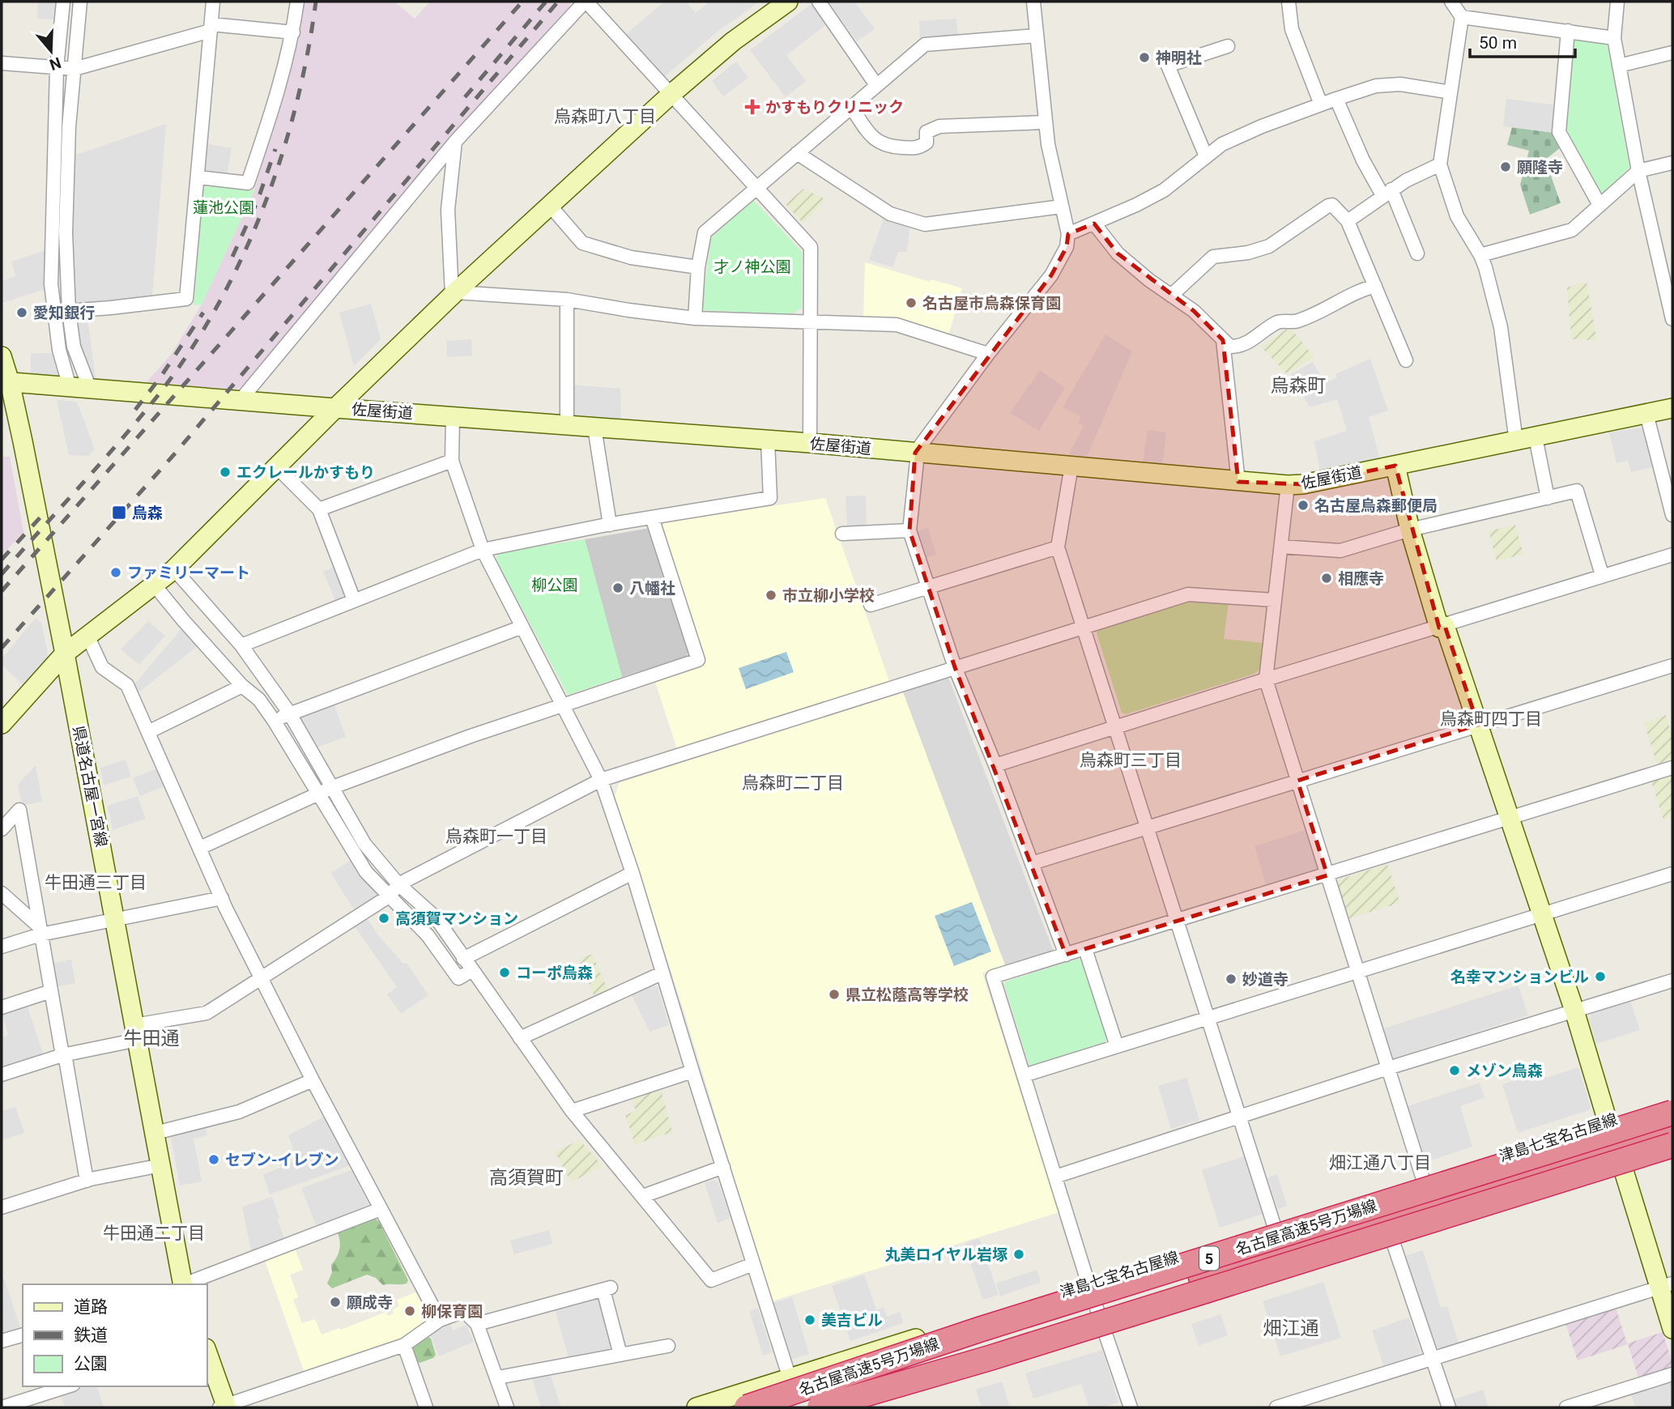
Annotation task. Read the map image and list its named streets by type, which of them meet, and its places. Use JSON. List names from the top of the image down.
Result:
{
  "streets": {
    "highway": ["名古屋高速5号万場線", "5"],
    "street": ["佐屋街道", "県道名古屋一宮線", "津島七宝名古屋線"]
  },
  "crossings": [
    ["佐屋街道", "県道名古屋一宮線"]
  ],
  "districts": [
    "烏森町八丁目",
    "烏森町",
    "烏森町四丁目",
    "烏森町三丁目",
    "烏森町二丁目",
    "烏森町一丁目",
    "牛田通三丁目",
    "牛田通",
    "畑江通八丁目",
    "高須賀町",
    "牛田通二丁目",
    "畑江通"
  ],
  "parks": ["蓮池公園", "才ノ神公園", "柳公園"],
  "places": {
    "other": [
      "神明社",
      "願隆寺",
      "名古屋市烏森保育園",
      "愛知銀行",
      "エクレールかすもり",
      "名古屋烏森郵便局",
      "ファミリーマート",
      "相應寺",
      "八幡社",
      "市立柳小学校",
      "高須賀マンション",
      "コーポ烏森",
      "名幸マンションビル",
      "妙道寺",
      "県立松蔭高等学校",
      "メゾン烏森",
      "セブン-イレブン",
      "丸美ロイヤル岩塚",
      "願成寺",
      "柳保育園",
      "美吉ビル"
    ],
    "health": ["かすもりクリニック"],
    "transit": ["烏森"]
  },
  "legend": ["道路", "鉄道", "公園"],
  "scale_bar": "50 m",
  "north": "bottom"
}
